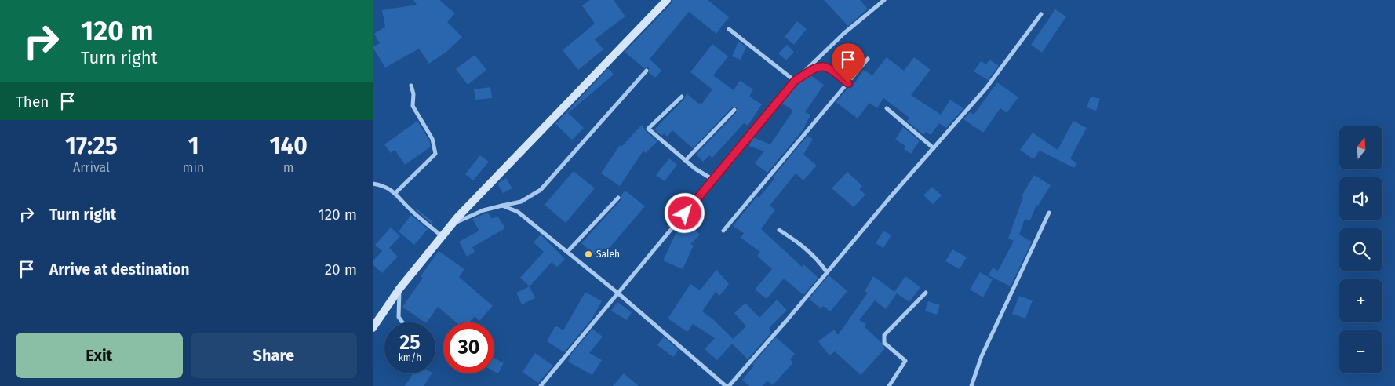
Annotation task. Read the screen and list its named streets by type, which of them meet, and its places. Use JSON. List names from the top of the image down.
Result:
{
  "places": ["Saleh"],
  "north": "top",
  "page": {
    "turn": ["120 m", "Turn right"],
    "then": "Then",
    "eta": [
      "17:25",
      "Arrival",
      "1",
      "min",
      "140",
      "m"
    ],
    "map_buttons": ["+", "−"],
    "list": [
      {
        "name": "Turn right",
        "value": "120 m"
      },
      {
        "name": "Arrive at destination",
        "value": "20 m"
      }
    ],
    "speed": "25 km/h",
    "limit": "30",
    "buttons": ["Exit", "Share"]
  }
}
